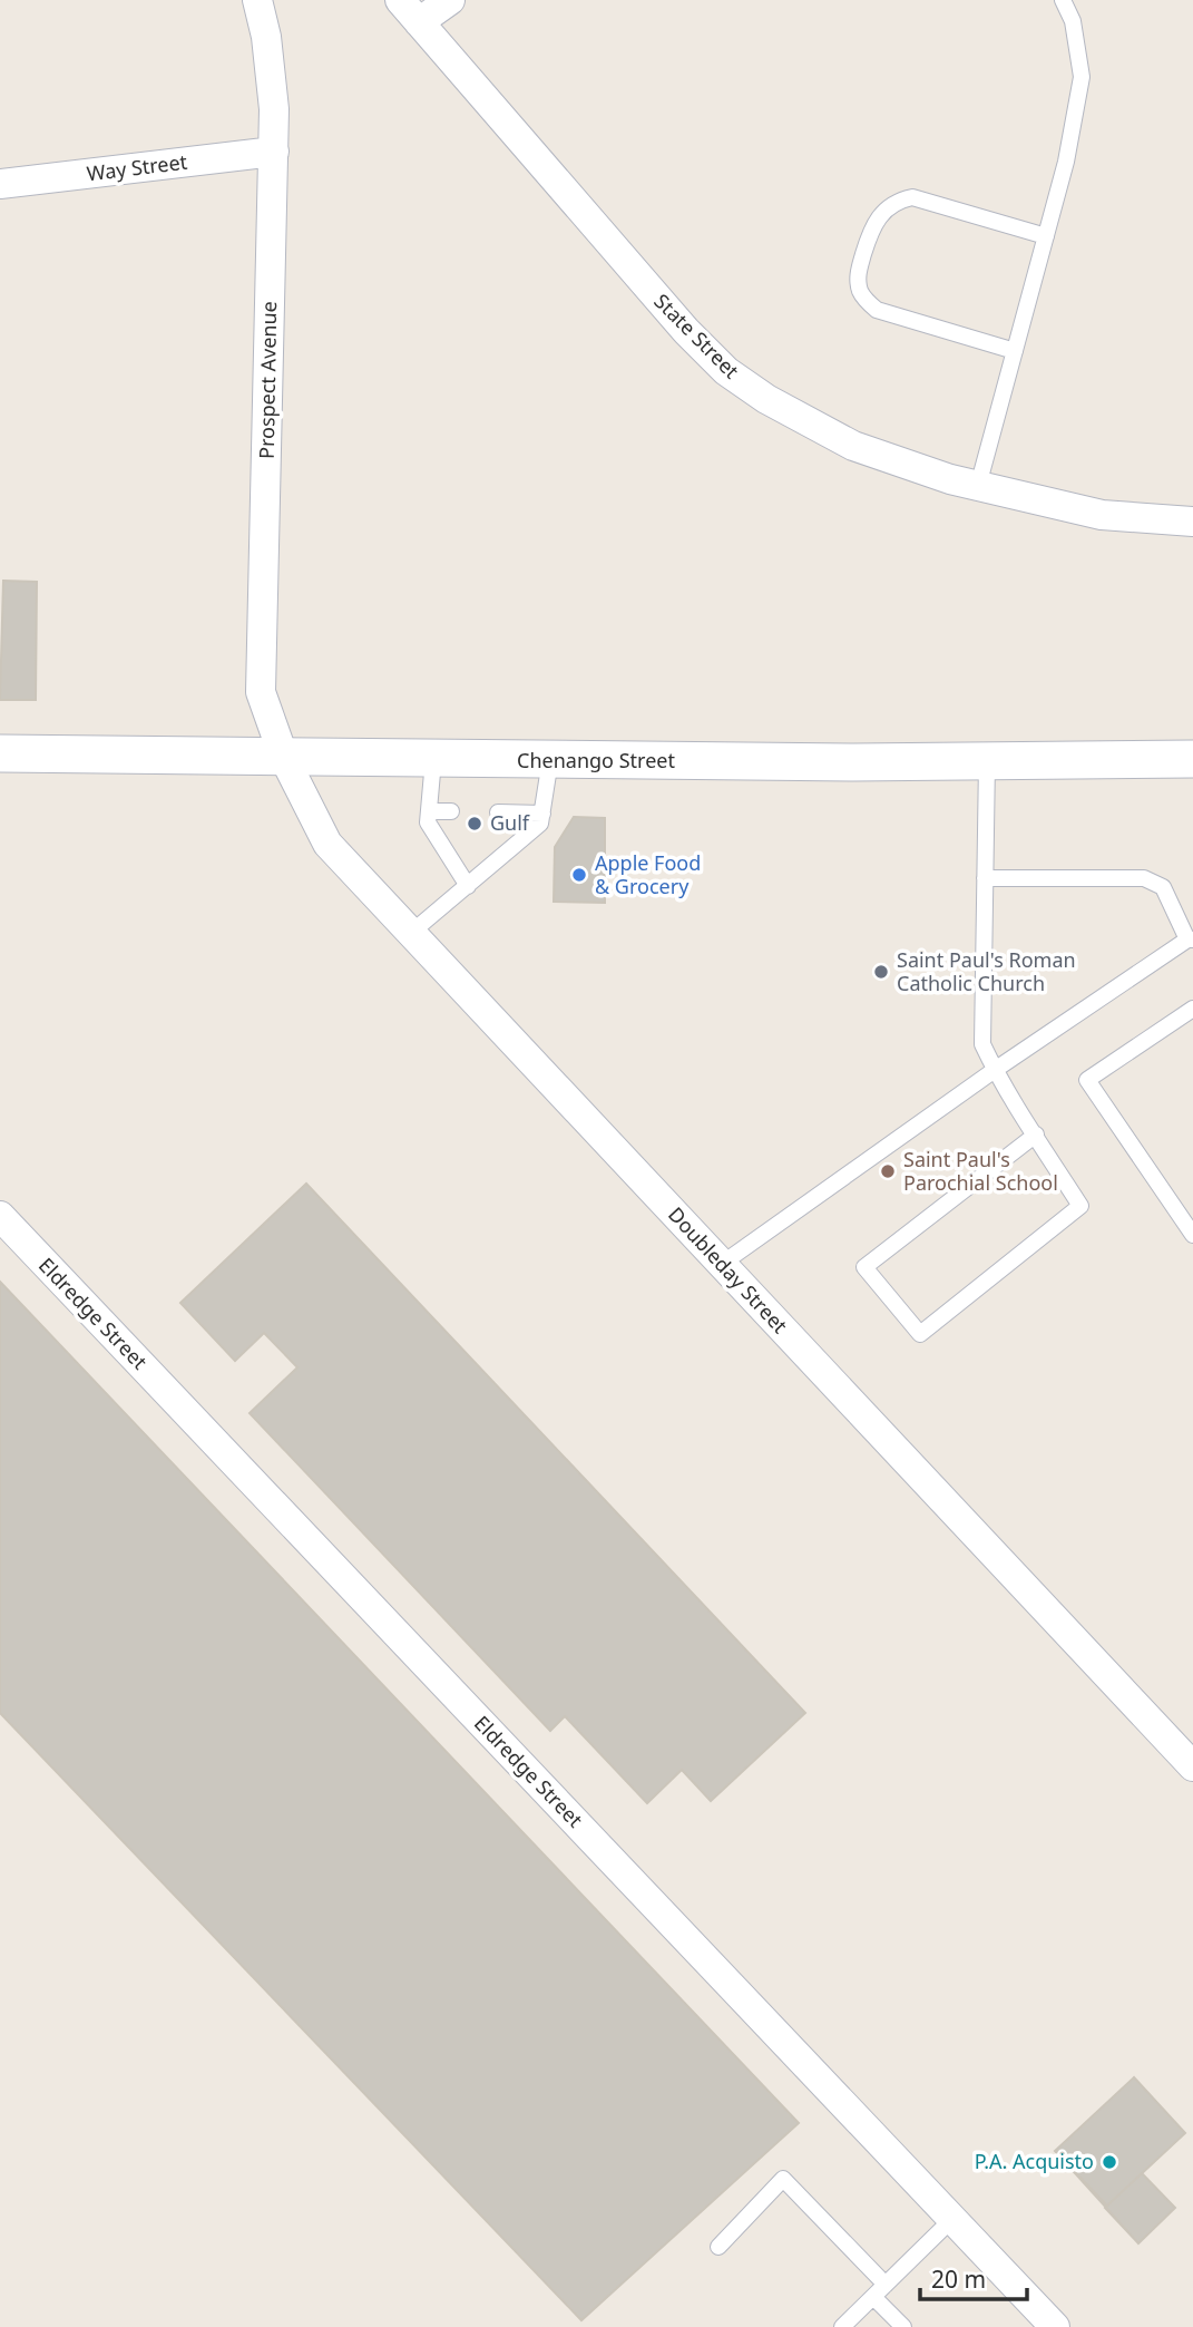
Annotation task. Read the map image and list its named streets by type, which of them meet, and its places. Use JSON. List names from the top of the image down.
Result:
{
  "streets": {
    "street": [
      "Way Street",
      "State Street",
      "Prospect Avenue",
      "Chenango Street",
      "Doubleday Street",
      "Eldredge Street"
    ]
  },
  "crossings": [
    ["Way Street", "Prospect Avenue"],
    ["Prospect Avenue", "Chenango Street"],
    ["Prospect Avenue", "Doubleday Street"],
    ["Chenango Street", "Doubleday Street"]
  ],
  "places": [
    "Gulf",
    "Apple Food & Grocery",
    "Saint Paul's Roman Catholic Church",
    "Saint Paul's Parochial School",
    "P.A. Acquisto"
  ],
  "scale_bar": "20 m"
}
